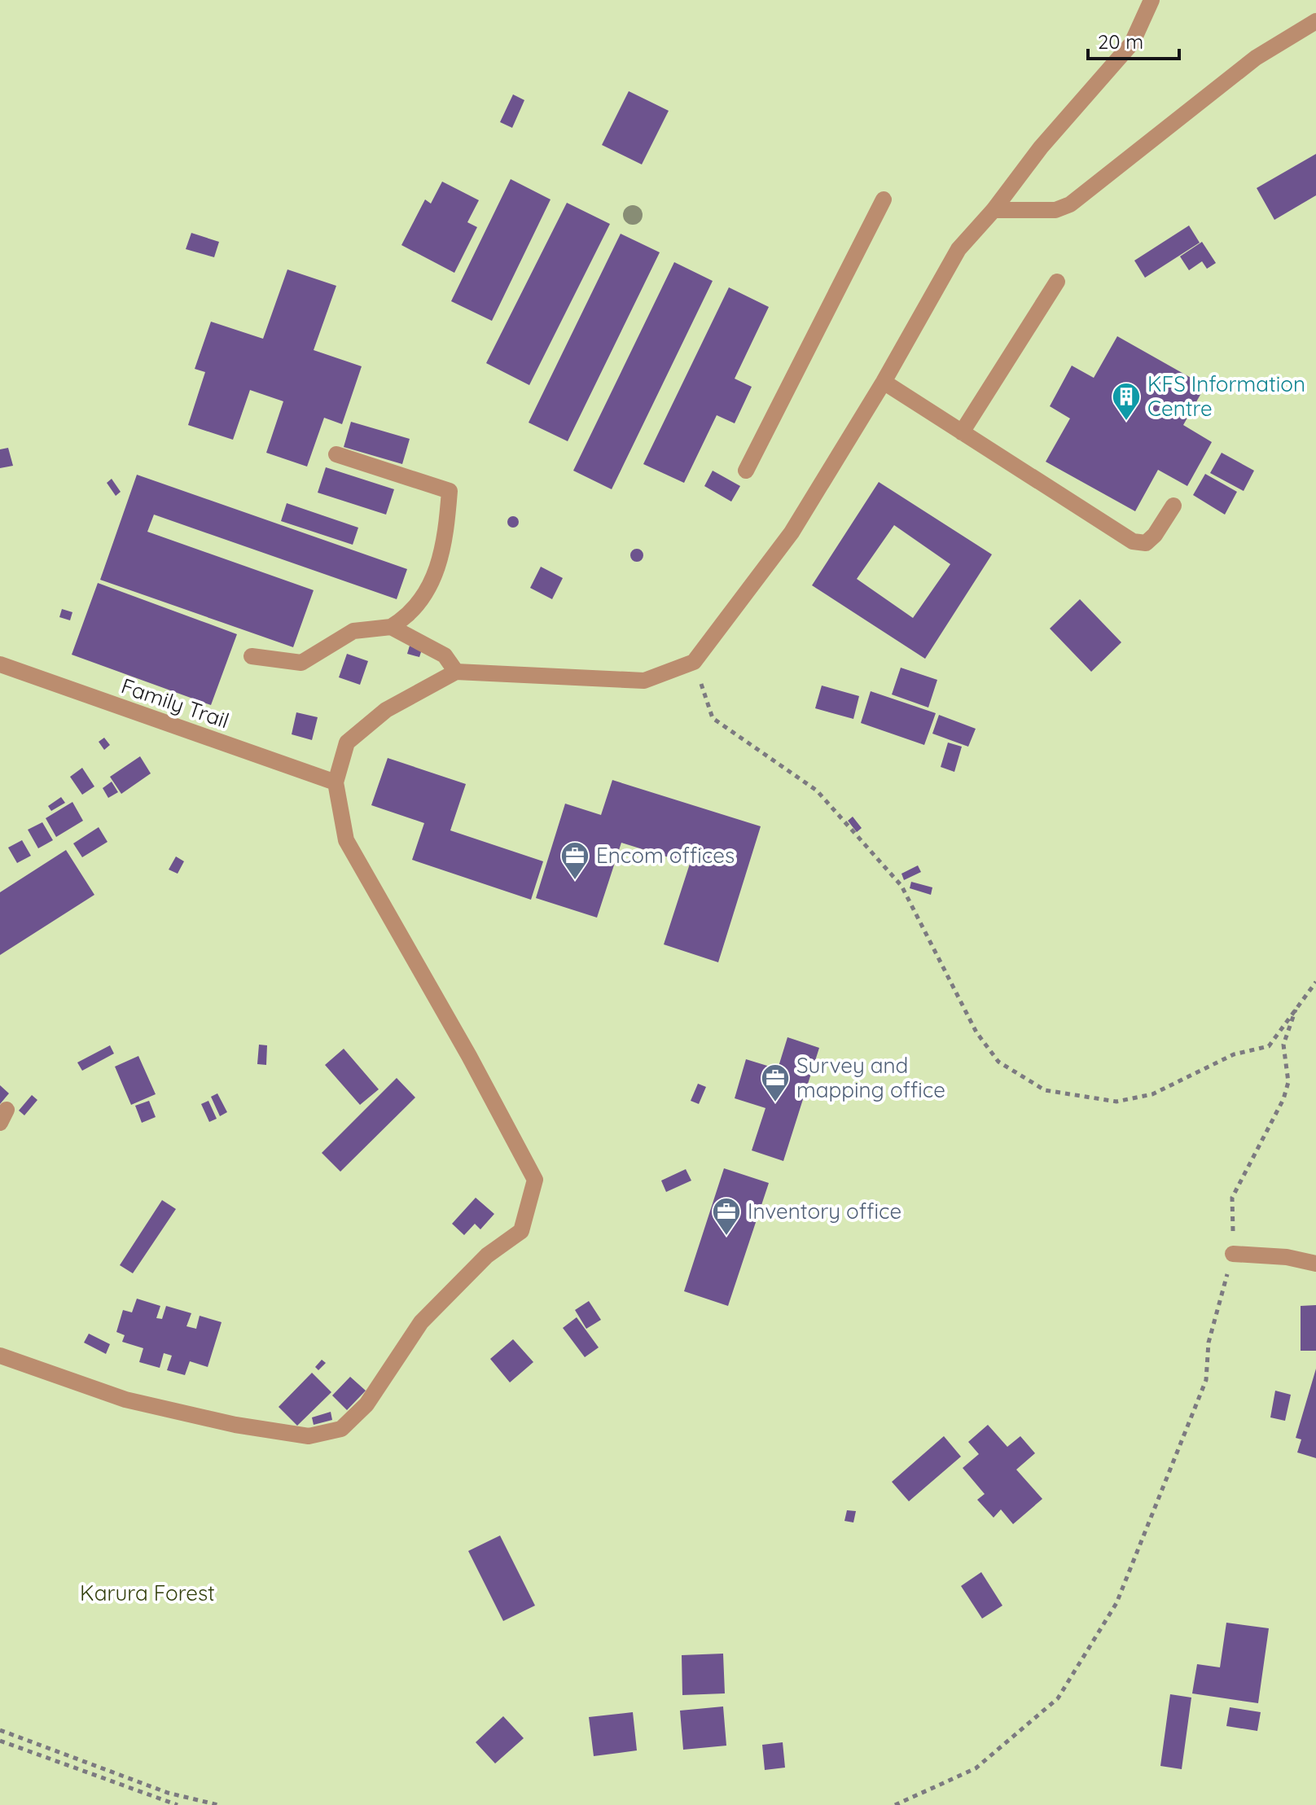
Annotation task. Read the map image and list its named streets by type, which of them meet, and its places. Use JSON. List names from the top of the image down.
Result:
{
  "streets": {
    "street": ["Family Trail"]
  },
  "parks": ["Karura Forest"],
  "places": {
    "building": ["KFS Information Centre"],
    "office": ["Encom offices", "Survey and mapping office", "Inventory office"]
  },
  "scale_bar": "20 m"
}
